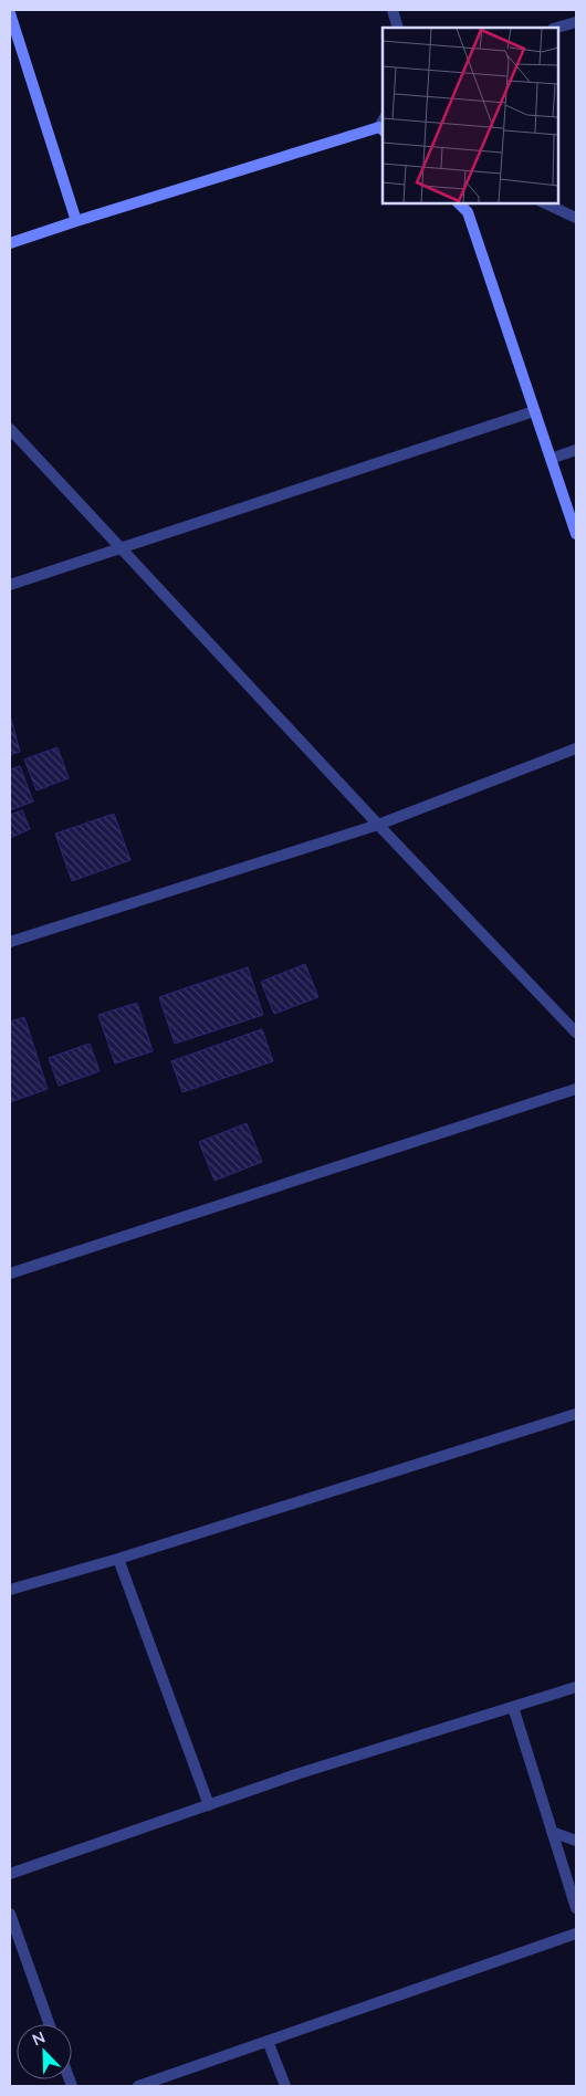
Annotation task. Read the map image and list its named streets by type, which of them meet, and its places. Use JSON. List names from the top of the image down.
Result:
{
  "north": "top left"
}
